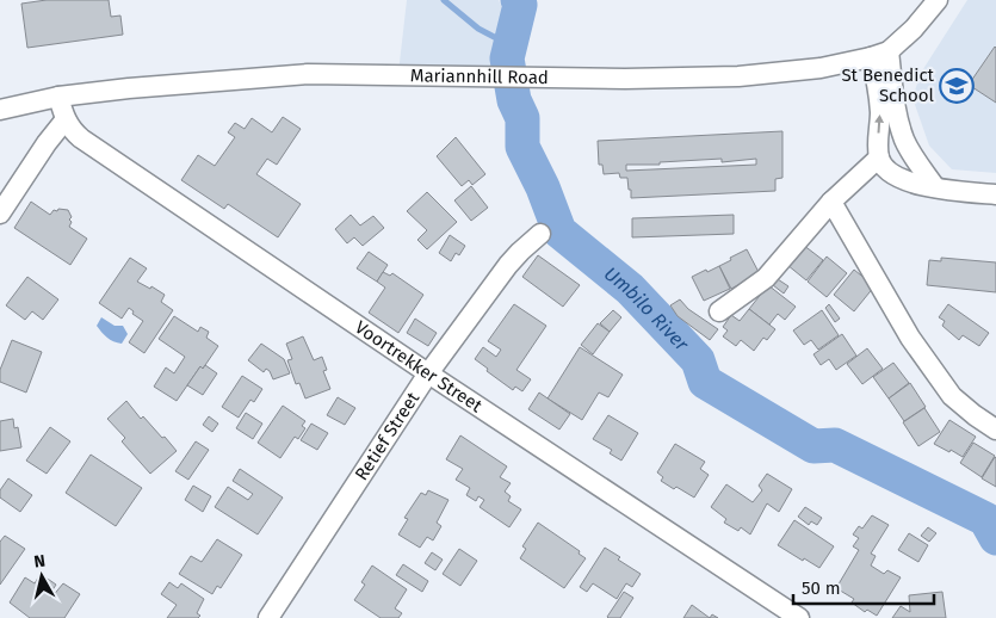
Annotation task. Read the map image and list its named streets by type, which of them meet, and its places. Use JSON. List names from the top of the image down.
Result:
{
  "streets": {
    "street": ["Mariannhill Road", "Voortrekker Street", "Retief Street"]
  },
  "crossings": [
    ["Mariannhill Road", "Voortrekker Street"],
    ["Voortrekker Street", "Retief Street"]
  ],
  "water": ["Umbilo River"],
  "places": {
    "school or university": ["St Benedict School"]
  },
  "scale_bar": "50 m",
  "north": "top"
}
